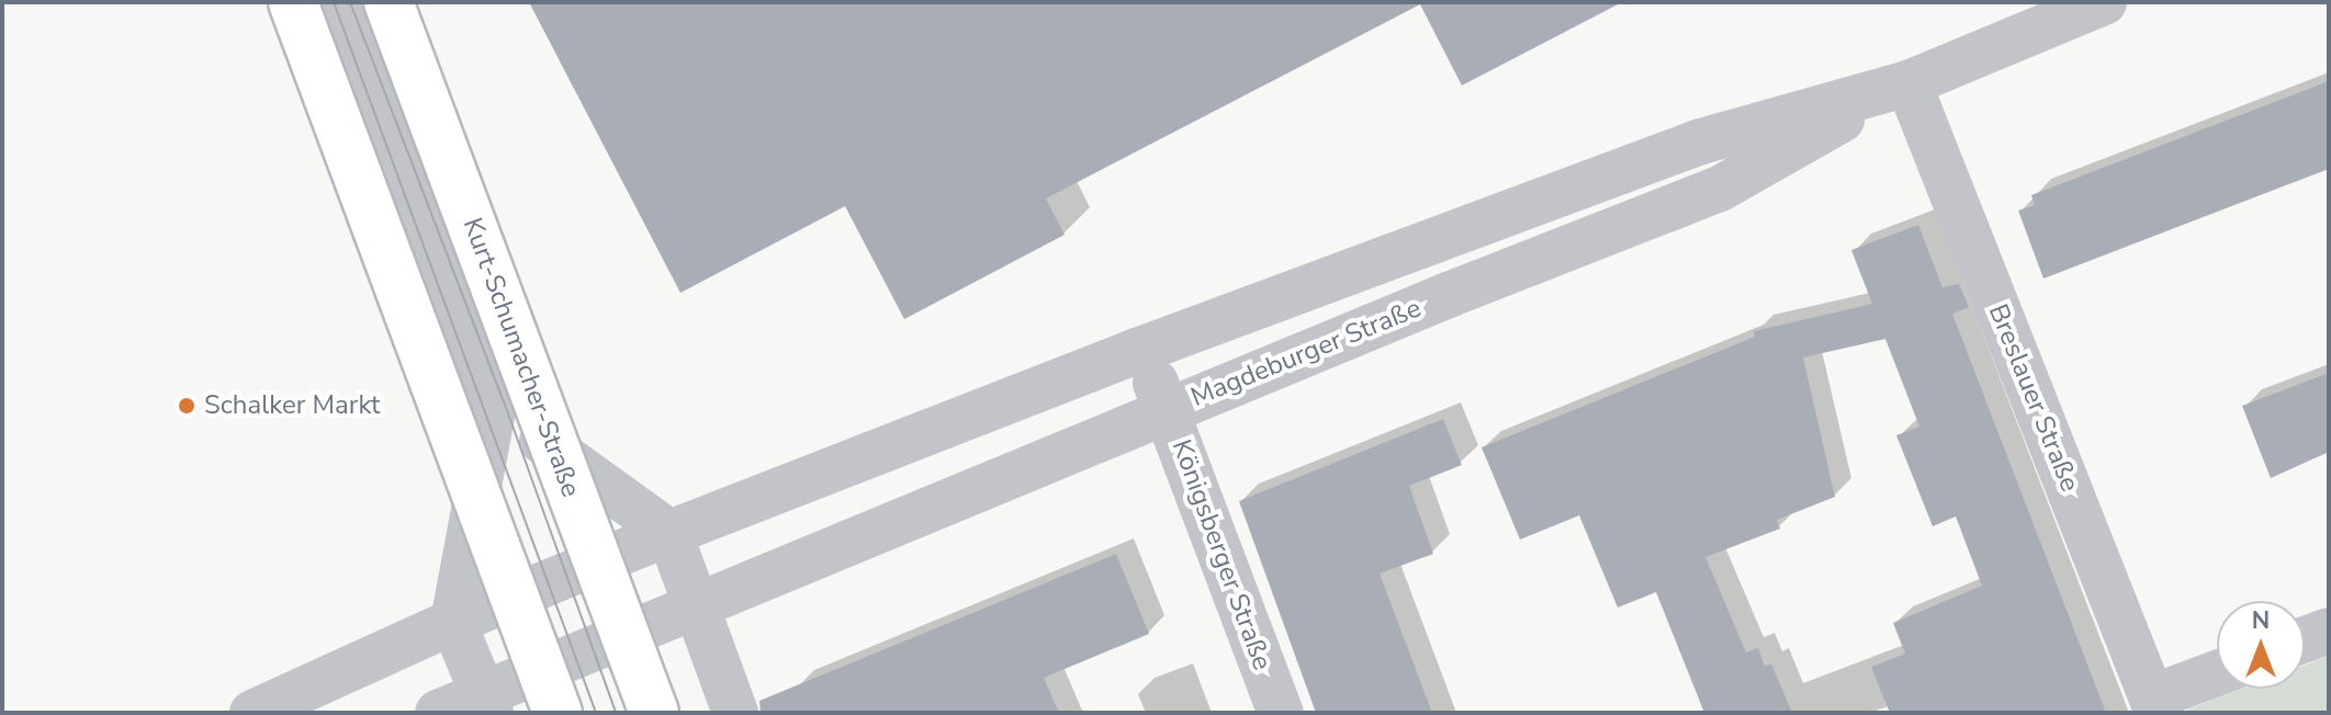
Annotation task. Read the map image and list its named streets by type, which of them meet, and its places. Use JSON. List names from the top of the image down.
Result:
{
  "streets": {
    "main road": ["Kurt-Schumacher-Straße"],
    "street": ["Magdeburger Straße", "Breslauer Straße", "Königsberger Straße"]
  },
  "crossings": [
    ["Magdeburger Straße", "Breslauer Straße"],
    ["Magdeburger Straße", "Königsberger Straße"]
  ],
  "places": ["Schalker Markt"],
  "north": "top"
}
